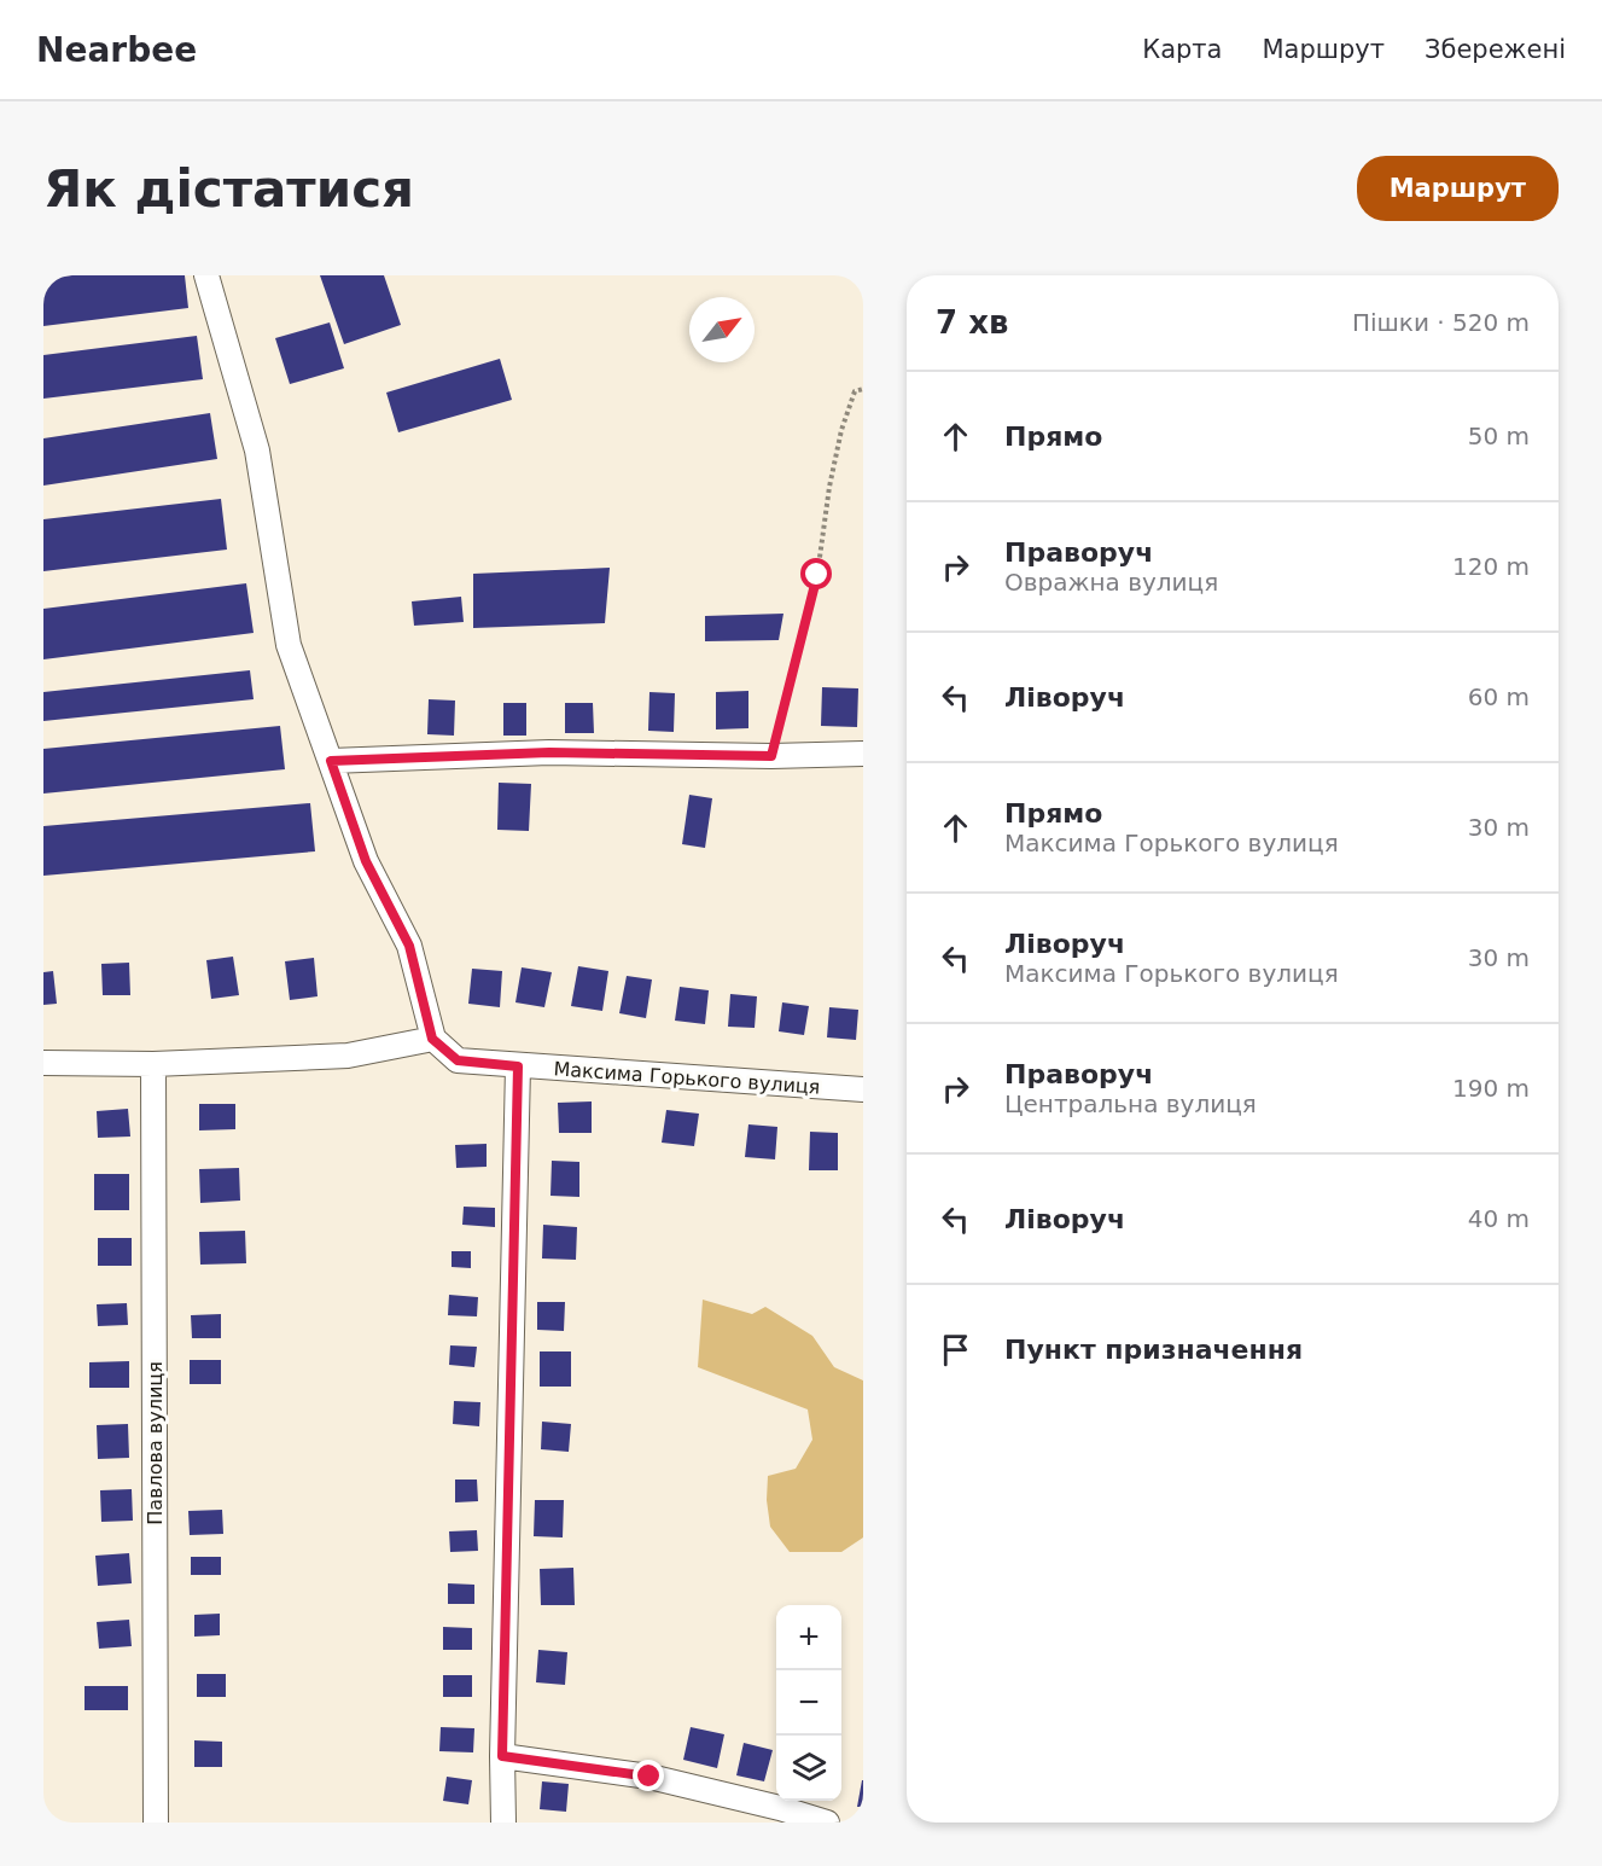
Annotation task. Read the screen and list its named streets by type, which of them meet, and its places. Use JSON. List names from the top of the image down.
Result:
{
  "streets": {
    "street": ["Максима Горького вулиця", "Павлова вулиця"]
  },
  "north": "top right",
  "page": {
    "header": "Nearbee",
    "nav": ["Карта", "Маршрут", "Збережені"],
    "buttons": "Маршрут",
    "title": "Як дістатися",
    "heading": ["7 хв", "Пішки · 520 m"],
    "list": [
      ["Прямо", "50 m"],
      ["Праворуч", "Овражна вулиця", "120 m"],
      ["Ліворуч", "60 m"],
      ["Прямо", "Максима Горького вулиця", "30 m"],
      ["Ліворуч", "Максима Горького вулиця", "30 m"],
      ["Праворуч", "Центральна вулиця", "190 m"],
      ["Ліворуч", "40 m"],
      "Пункт призначення"
    ],
    "map_buttons": ["+", "−"]
  }
}
